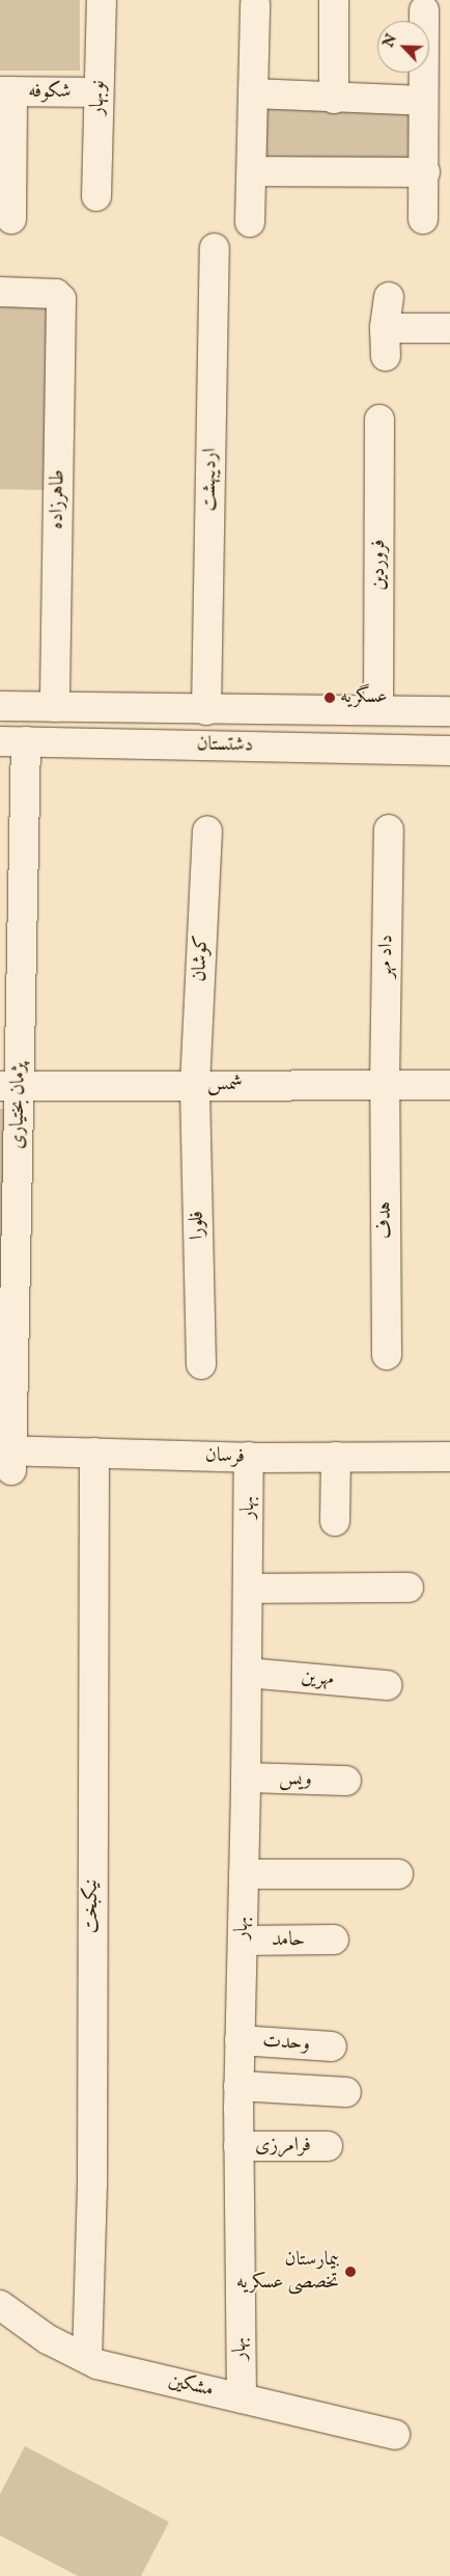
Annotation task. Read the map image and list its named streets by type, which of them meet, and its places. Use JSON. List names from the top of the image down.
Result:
{
  "streets": {
    "street": [
      "شکوفه",
      "نوبهار",
      "اردیبهشت",
      "طاهرزاده",
      "فروردین",
      "دشتستان",
      "داد مهر",
      "کوشان",
      "شمس",
      "پژمان بختیاری",
      "هدف",
      "فلورا",
      "فرسان",
      "بهار",
      "مهرین",
      "ویس",
      "نیکبخت",
      "حامد",
      "وحدت",
      "فرامرزی",
      "مشکین"
    ]
  },
  "crossings": [
    ["شکوفه", "نوبهار"],
    ["اردیبهشت", "دشتستان"],
    ["طاهرزاده", "دشتستان"],
    ["فروردین", "دشتستان"],
    ["دشتستان", "پژمان بختیاری"],
    ["داد مهر", "شمس"],
    ["داد مهر", "هدف"],
    ["کوشان", "شمس"],
    ["کوشان", "فلورا"],
    ["شمس", "پژمان بختیاری"],
    ["شمس", "هدف"],
    ["شمس", "فلورا"],
    ["پژمان بختیاری", "فرسان"],
    ["فرسان", "بهار"],
    ["فرسان", "نیکبخت"],
    ["بهار", "مهرین"],
    ["بهار", "ویس"],
    ["بهار", "حامد"],
    ["بهار", "وحدت"],
    ["بهار", "فرامرزی"],
    ["بهار", "مشکین"],
    ["نیکبخت", "مشکین"]
  ],
  "places": ["عسگریه", "بیمارستان تخصصی عسکریه"],
  "north": "top left"
}
